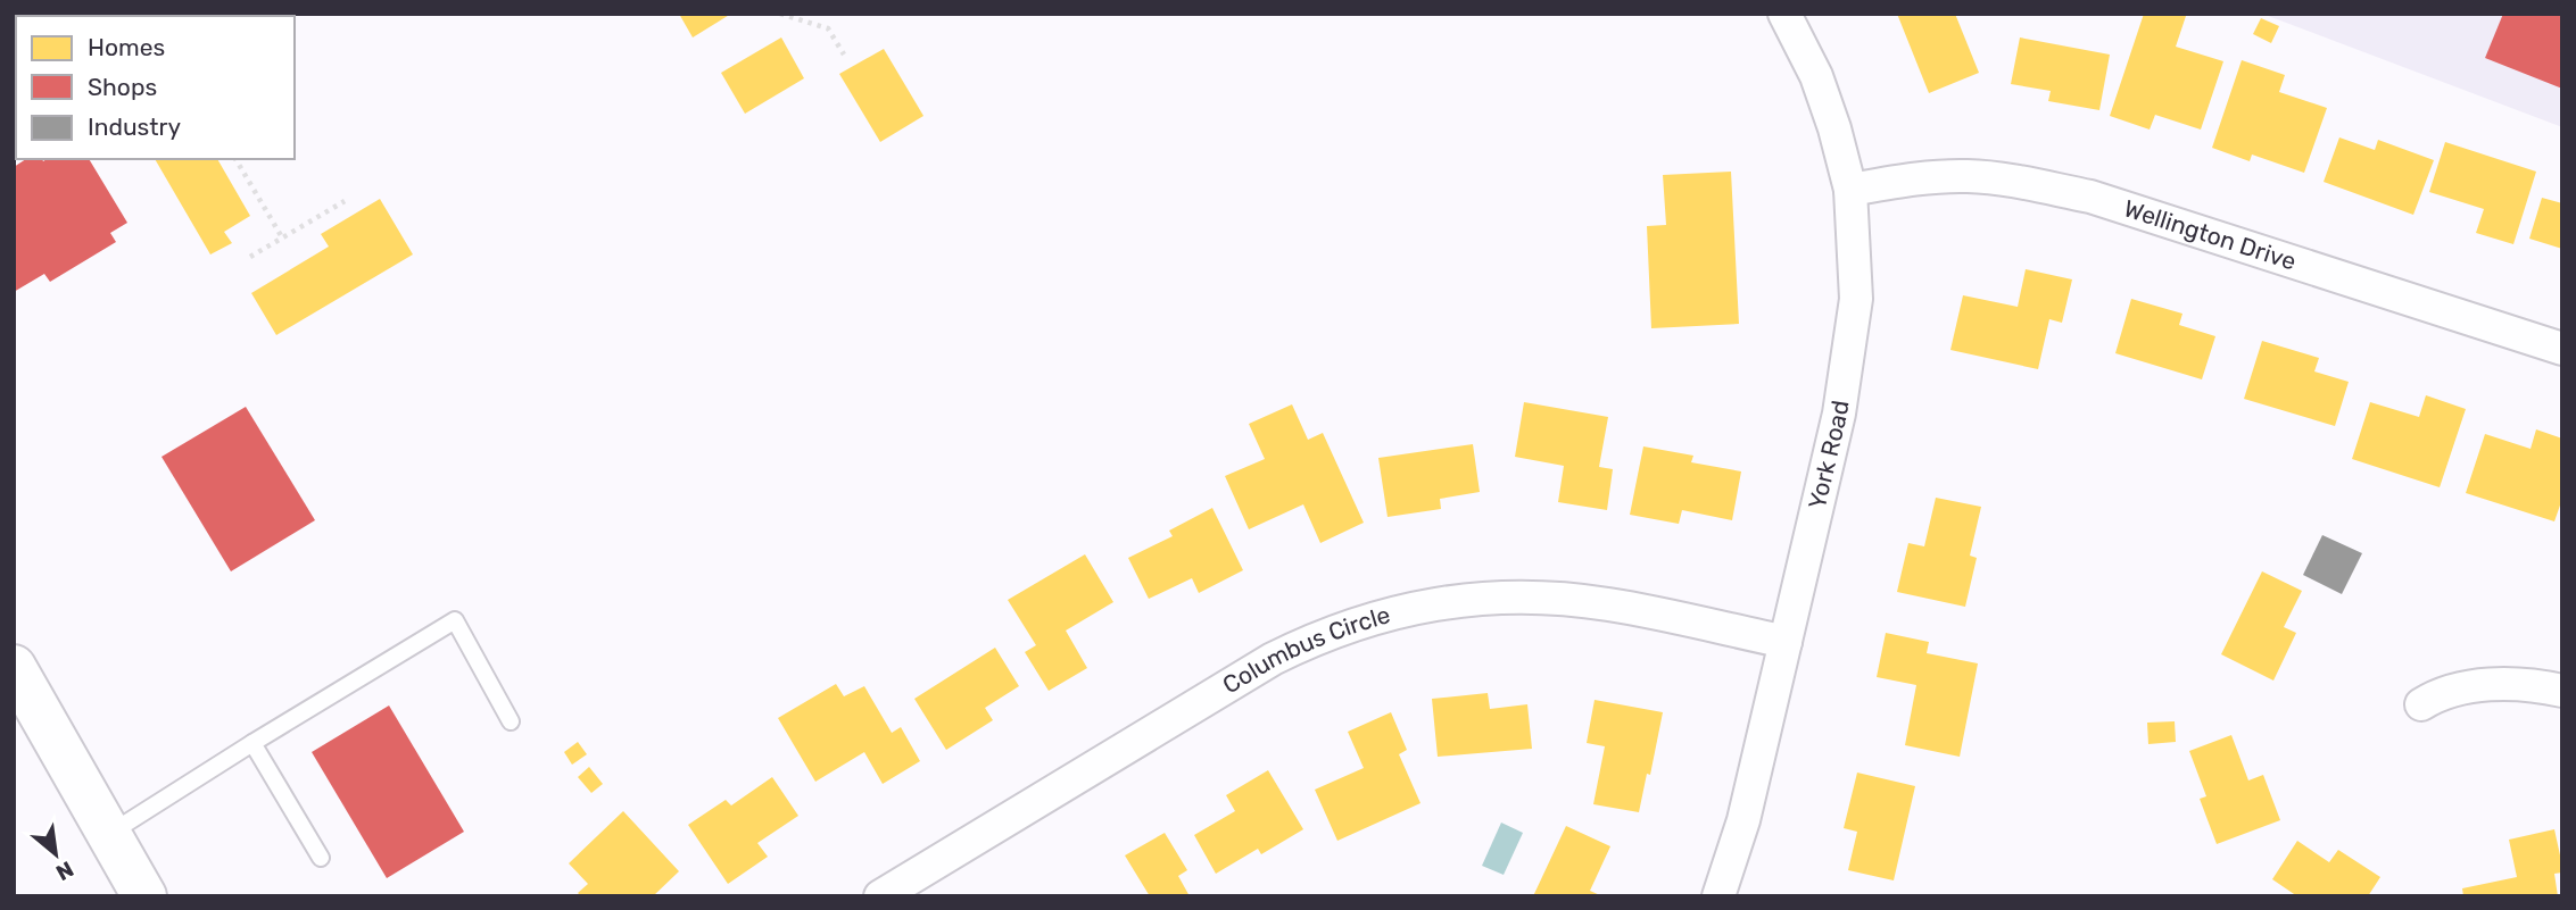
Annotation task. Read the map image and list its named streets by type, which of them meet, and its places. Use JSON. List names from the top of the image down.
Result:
{
  "streets": {
    "street": ["Wellington Drive", "York Road", "Columbus Circle"]
  },
  "crossings": [
    ["Wellington Drive", "York Road"],
    ["York Road", "Columbus Circle"]
  ],
  "legend": ["Homes", "Shops", "Industry"],
  "north": "bottom right"
}
